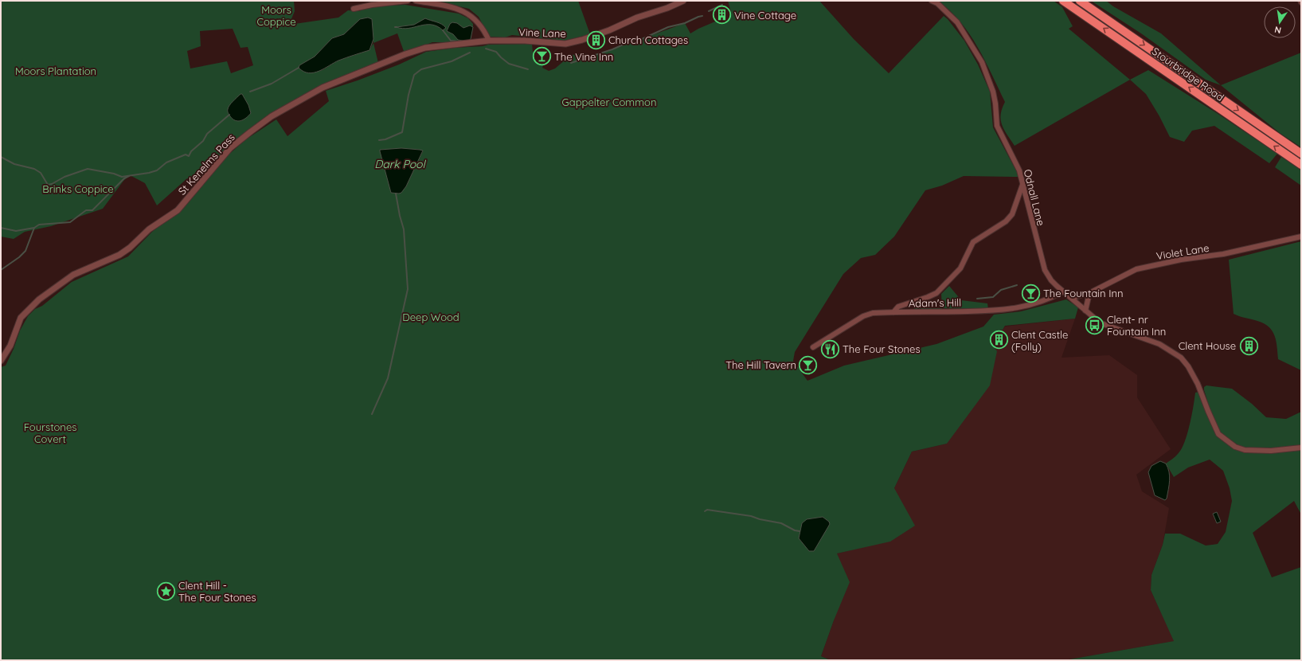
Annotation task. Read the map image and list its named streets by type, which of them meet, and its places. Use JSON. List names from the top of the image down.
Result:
{
  "streets": {
    "highway": ["Stourbridge Road"],
    "street": [
      "Vine Lane",
      "St Kenelms Pass",
      "Odnall Lane",
      "Violet Lane",
      "Adam's Hill"
    ]
  },
  "crossings": [
    ["Vine Lane", "St Kenelms Pass"],
    ["Odnall Lane", "Violet Lane"],
    ["Odnall Lane", "Adam's Hill"]
  ],
  "water": ["Dark Pool"],
  "parks": [
    "Moors Coppice",
    "Moors Plantation",
    "Gappelter Common",
    "Brinks Coppice",
    "Deep Wood",
    "Fourstones Covert"
  ],
  "places": {
    "building": [
      "Vine Cottage",
      "Church Cottages",
      "Clent Castle (Folly)",
      "Clent House"
    ],
    "bar": ["The Vine Inn", "The Fountain Inn", "The Hill Tavern"],
    "bus stop": ["Clent- nr Fountain Inn"],
    "restaurant": ["The Four Stones"],
    "place": ["Clent Hill - The Four Stones"]
  },
  "north": "bottom"
}
